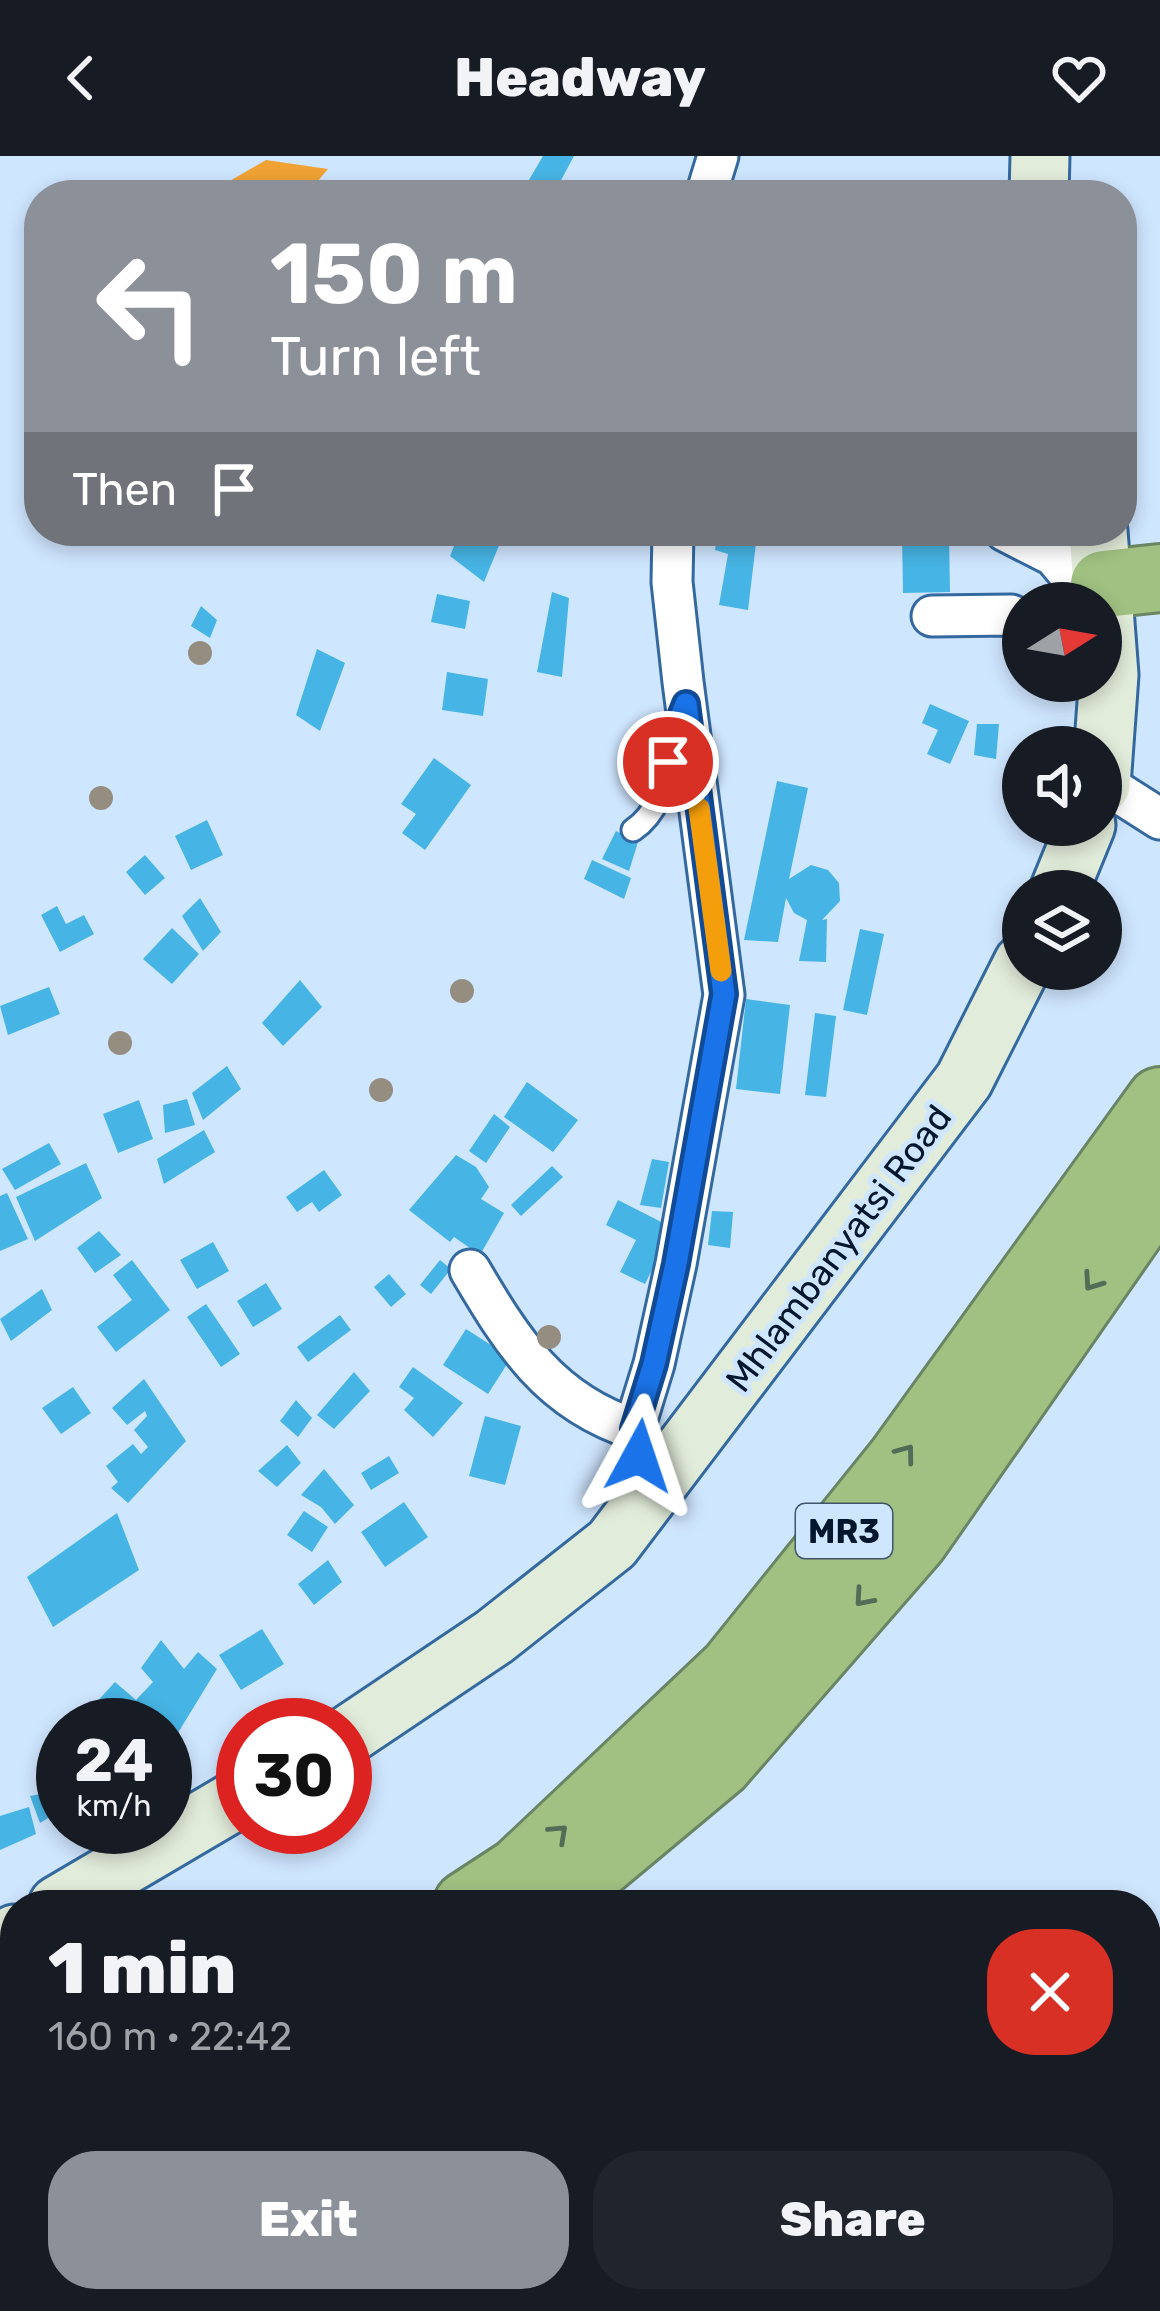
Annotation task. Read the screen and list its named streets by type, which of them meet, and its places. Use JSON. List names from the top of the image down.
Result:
{
  "streets": {
    "highway": ["MR3"],
    "main road": ["Mhlambanyatsi Road"]
  },
  "north": "right",
  "page": {
    "header": "Headway",
    "turn": ["150 m", "Turn left"],
    "then": "Then",
    "speed": "24 km/h",
    "limit": "30",
    "heading": ["1 min", "160 m · 22:42"],
    "buttons": ["Exit", "Share"]
  }
}
